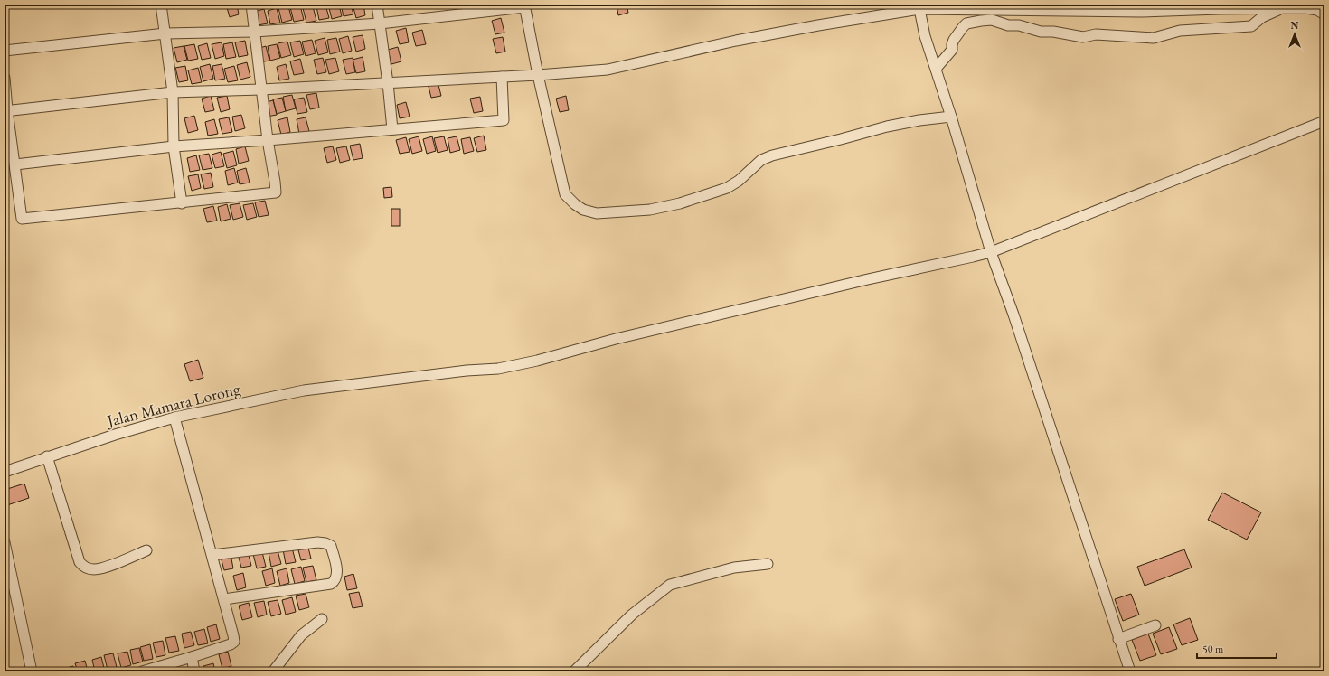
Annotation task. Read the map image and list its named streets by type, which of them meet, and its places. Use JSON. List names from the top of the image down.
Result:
{
  "streets": {
    "street": ["Jalan Mamara Lorong"]
  },
  "scale_bar": "50 m",
  "north": "top"
}
